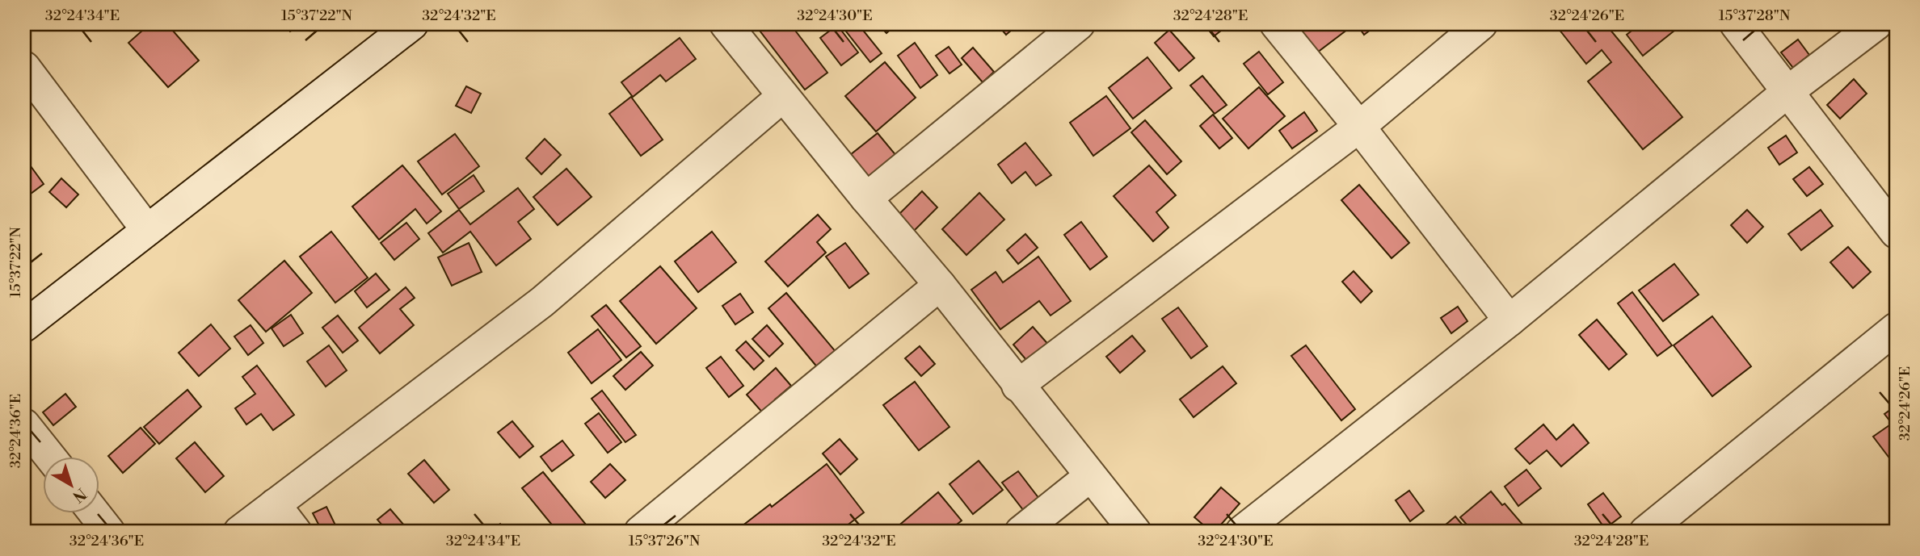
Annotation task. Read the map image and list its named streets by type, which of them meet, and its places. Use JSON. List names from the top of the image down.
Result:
{
  "north": "bottom right",
  "coordinates": [
    "32°24'34\"E",
    "15°37'22\"N",
    "32°24'32\"E",
    "32°24'30\"E",
    "32°24'28\"E",
    "32°24'26\"E",
    "15°37'28\"N",
    "32°24'36\"E",
    "15°37'26\"N"
  ]
}
